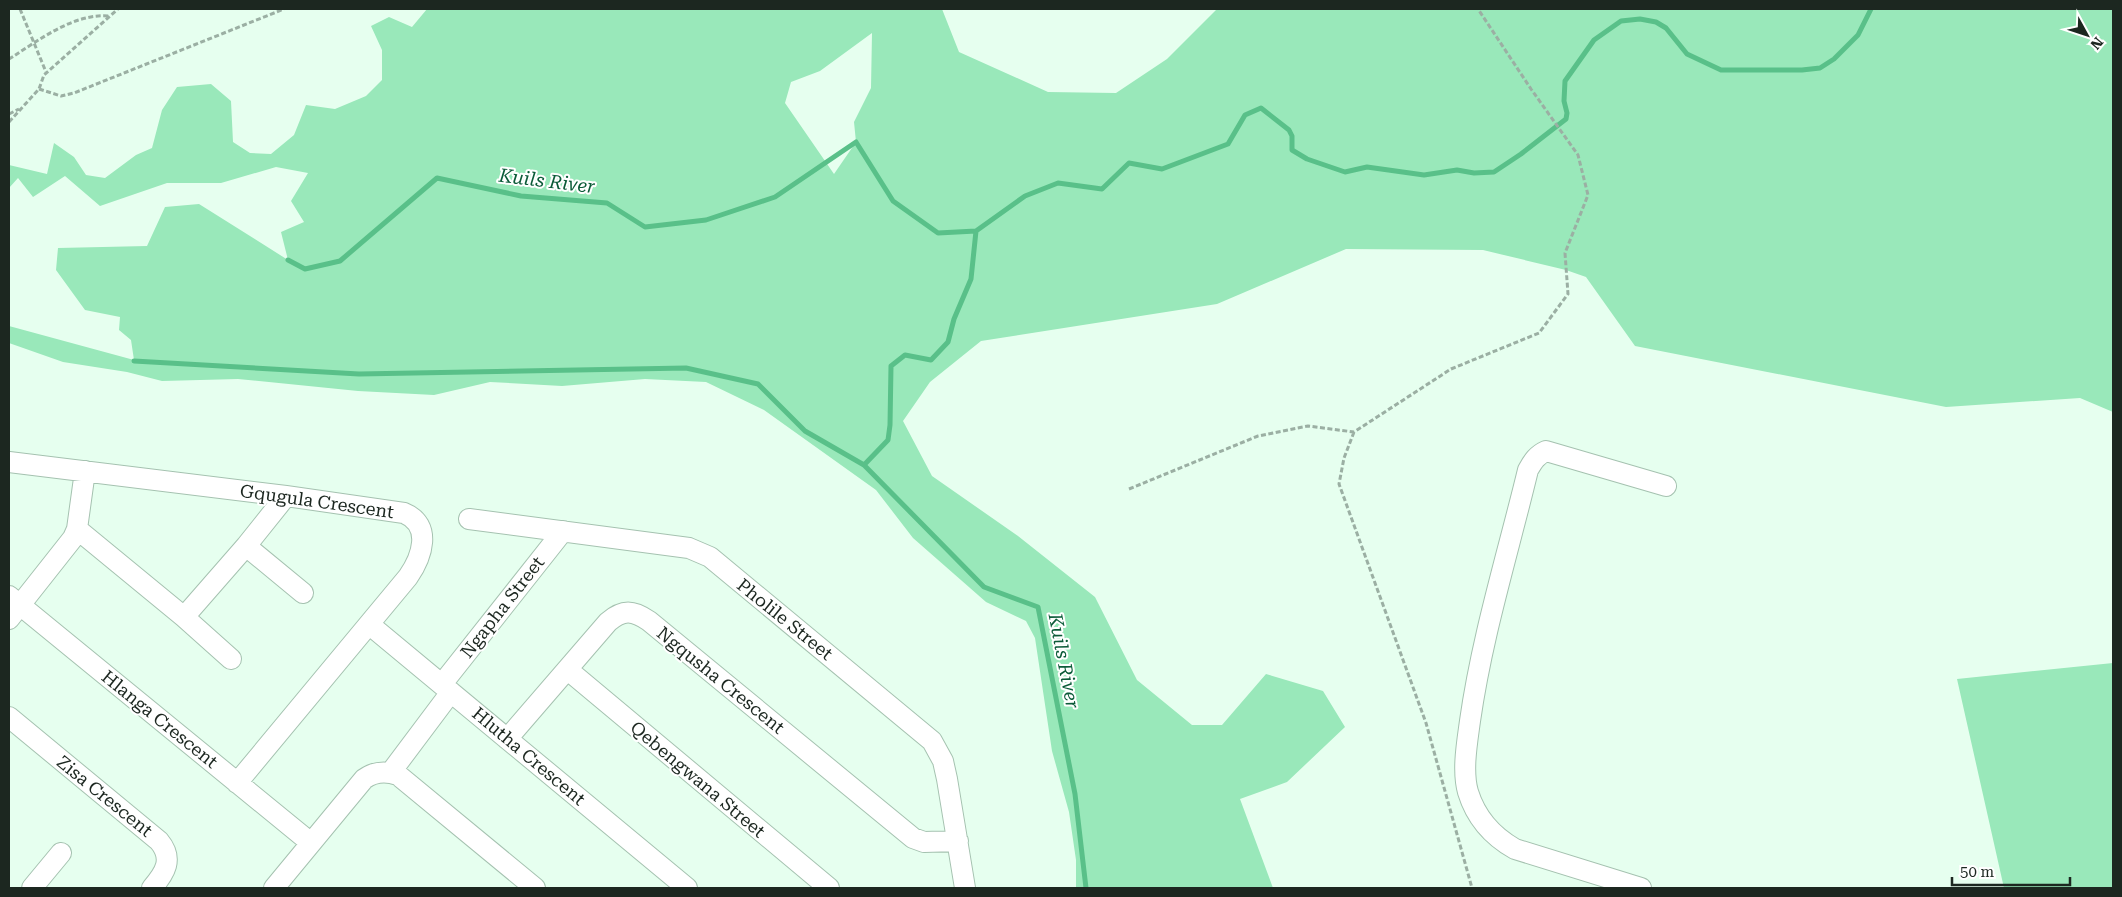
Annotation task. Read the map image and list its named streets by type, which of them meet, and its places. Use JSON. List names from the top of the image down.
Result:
{
  "streets": {
    "street": [
      "Gqugula Crescent",
      "Ngapha Street",
      "Pholile Street",
      "Ngqusha Crescent",
      "Hlanga Crescent",
      "Hlutha Crescent",
      "Qebengwana Street",
      "Zisa Crescent"
    ]
  },
  "crossings": [
    ["Gqugula Crescent", "Hlanga Crescent"],
    ["Gqugula Crescent", "Hlutha Crescent"],
    ["Ngapha Street", "Pholile Street"],
    ["Ngapha Street", "Hlutha Crescent"],
    ["Pholile Street", "Ngqusha Crescent"],
    ["Ngqusha Crescent", "Hlutha Crescent"],
    ["Ngqusha Crescent", "Qebengwana Street"]
  ],
  "water": ["Kuils River"],
  "scale_bar": "50 m",
  "north": "bottom right"
}
